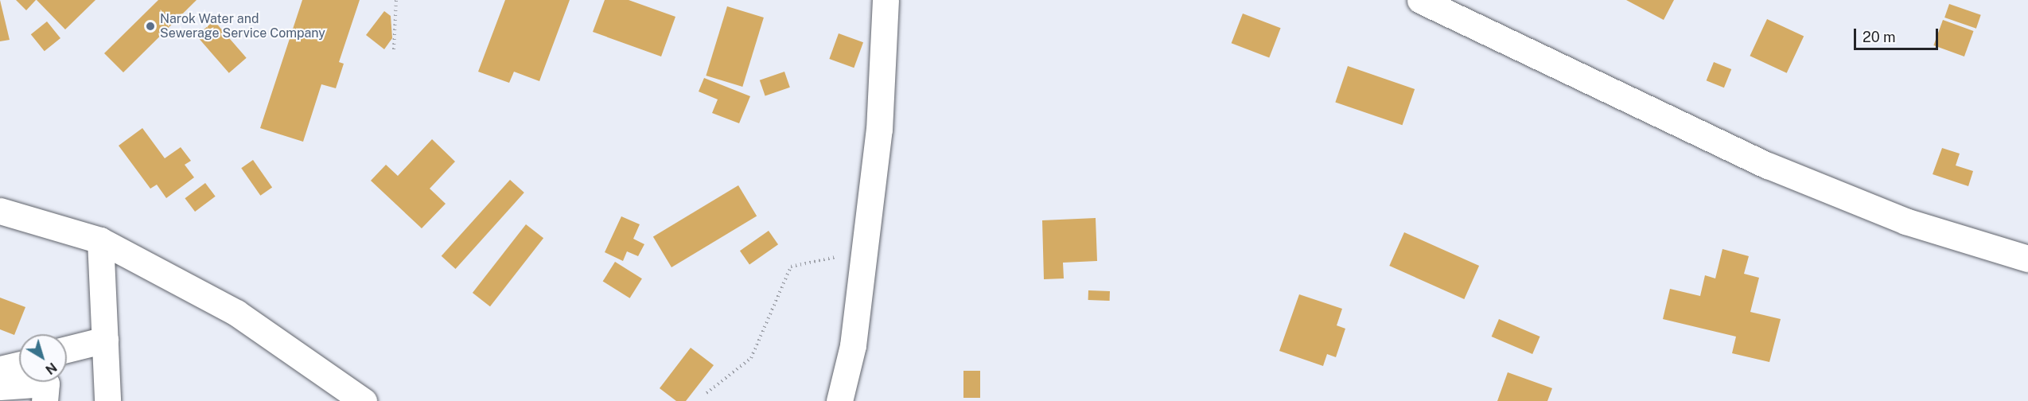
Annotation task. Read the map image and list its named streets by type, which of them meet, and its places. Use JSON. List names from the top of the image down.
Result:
{
  "places": ["Narok Water and Sewerage Service Company"],
  "scale_bar": "20 m",
  "north": "bottom right"
}
